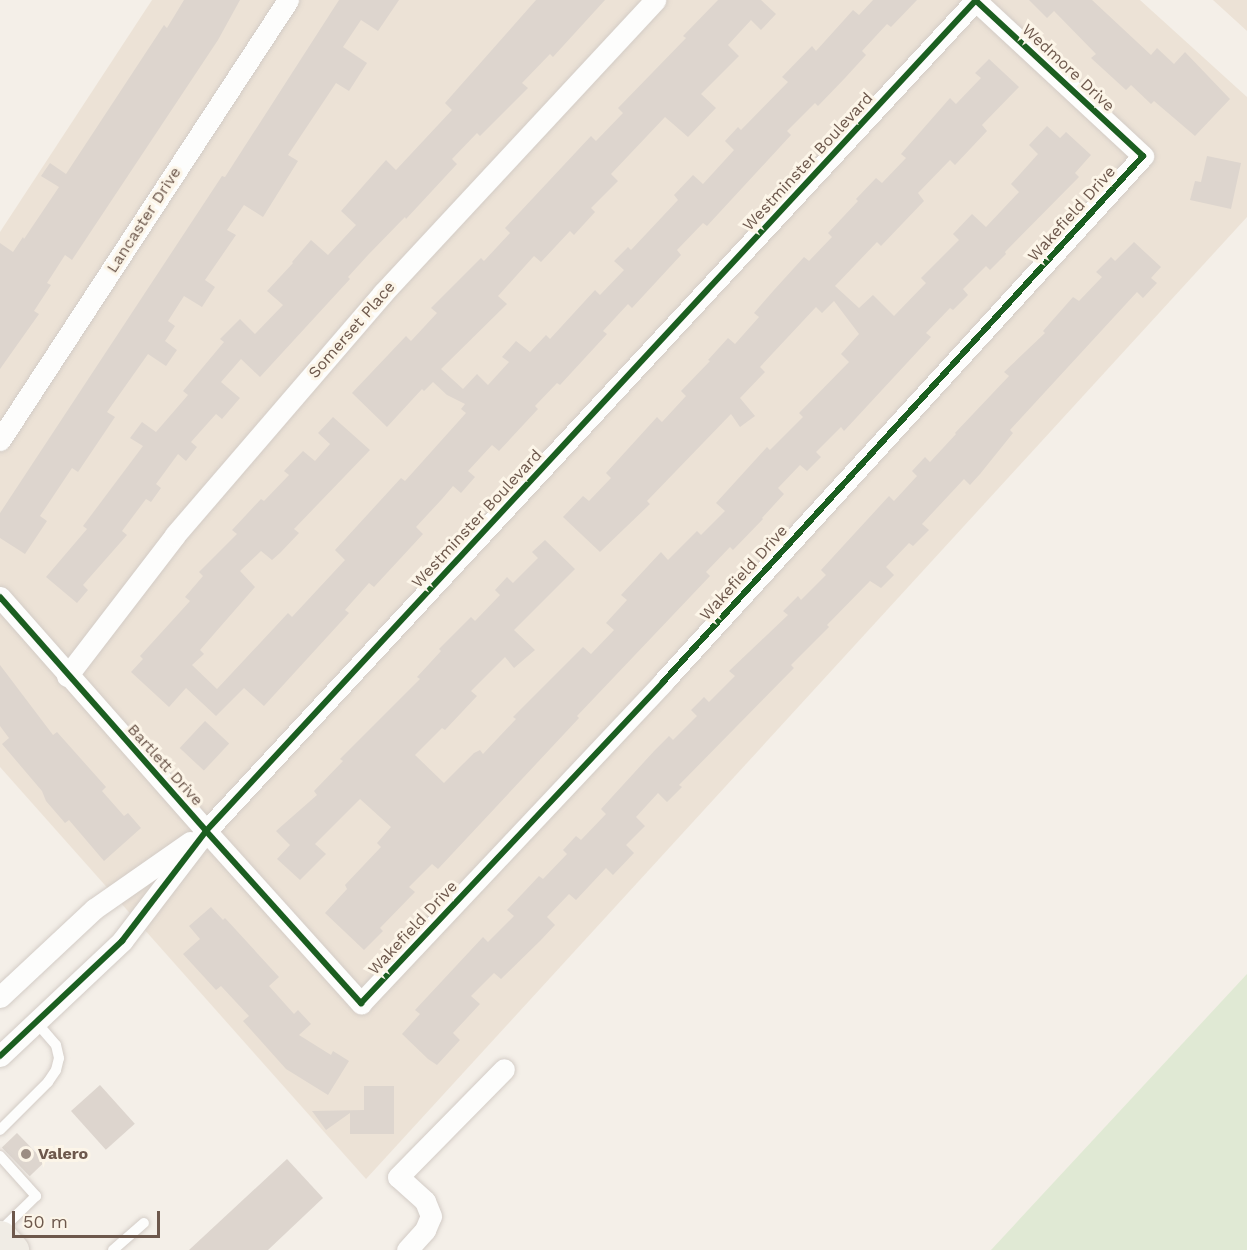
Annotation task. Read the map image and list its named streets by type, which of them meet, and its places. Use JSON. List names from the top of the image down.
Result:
{
  "streets": {
    "street": [
      "Wedmore Drive",
      "Westminster Boulevard",
      "Wakefield Drive",
      "Lancaster Drive",
      "Somerset Place",
      "Bartlett Drive"
    ]
  },
  "crossings": [
    ["Wedmore Drive", "Westminster Boulevard"],
    ["Wedmore Drive", "Wakefield Drive"],
    ["Westminster Boulevard", "Bartlett Drive"],
    ["Wakefield Drive", "Bartlett Drive"],
    ["Somerset Place", "Bartlett Drive"]
  ],
  "places": ["Valero"],
  "scale_bar": "50 m"
}
